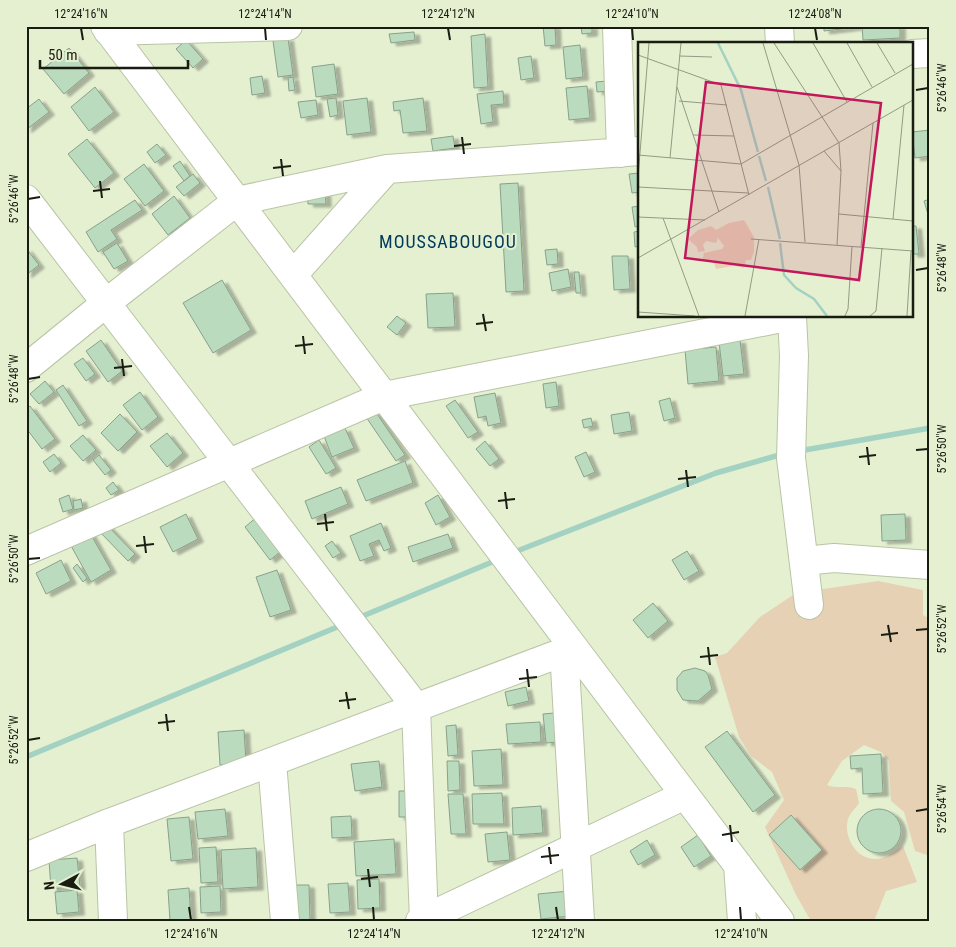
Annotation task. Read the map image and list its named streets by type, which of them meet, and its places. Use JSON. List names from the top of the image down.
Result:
{
  "districts": ["MOUSSABOUGOU"],
  "scale_bar": "50 m",
  "north": "left",
  "coordinates": [
    "12°24'16\"N",
    "12°24'14\"N",
    "12°24'12\"N",
    "12°24'10\"N",
    "12°24'08\"N",
    "5°26'46\"W",
    "5°26'48\"W",
    "5°26'50\"W",
    "5°26'52\"W",
    "5°26'54\"W"
  ]
}
